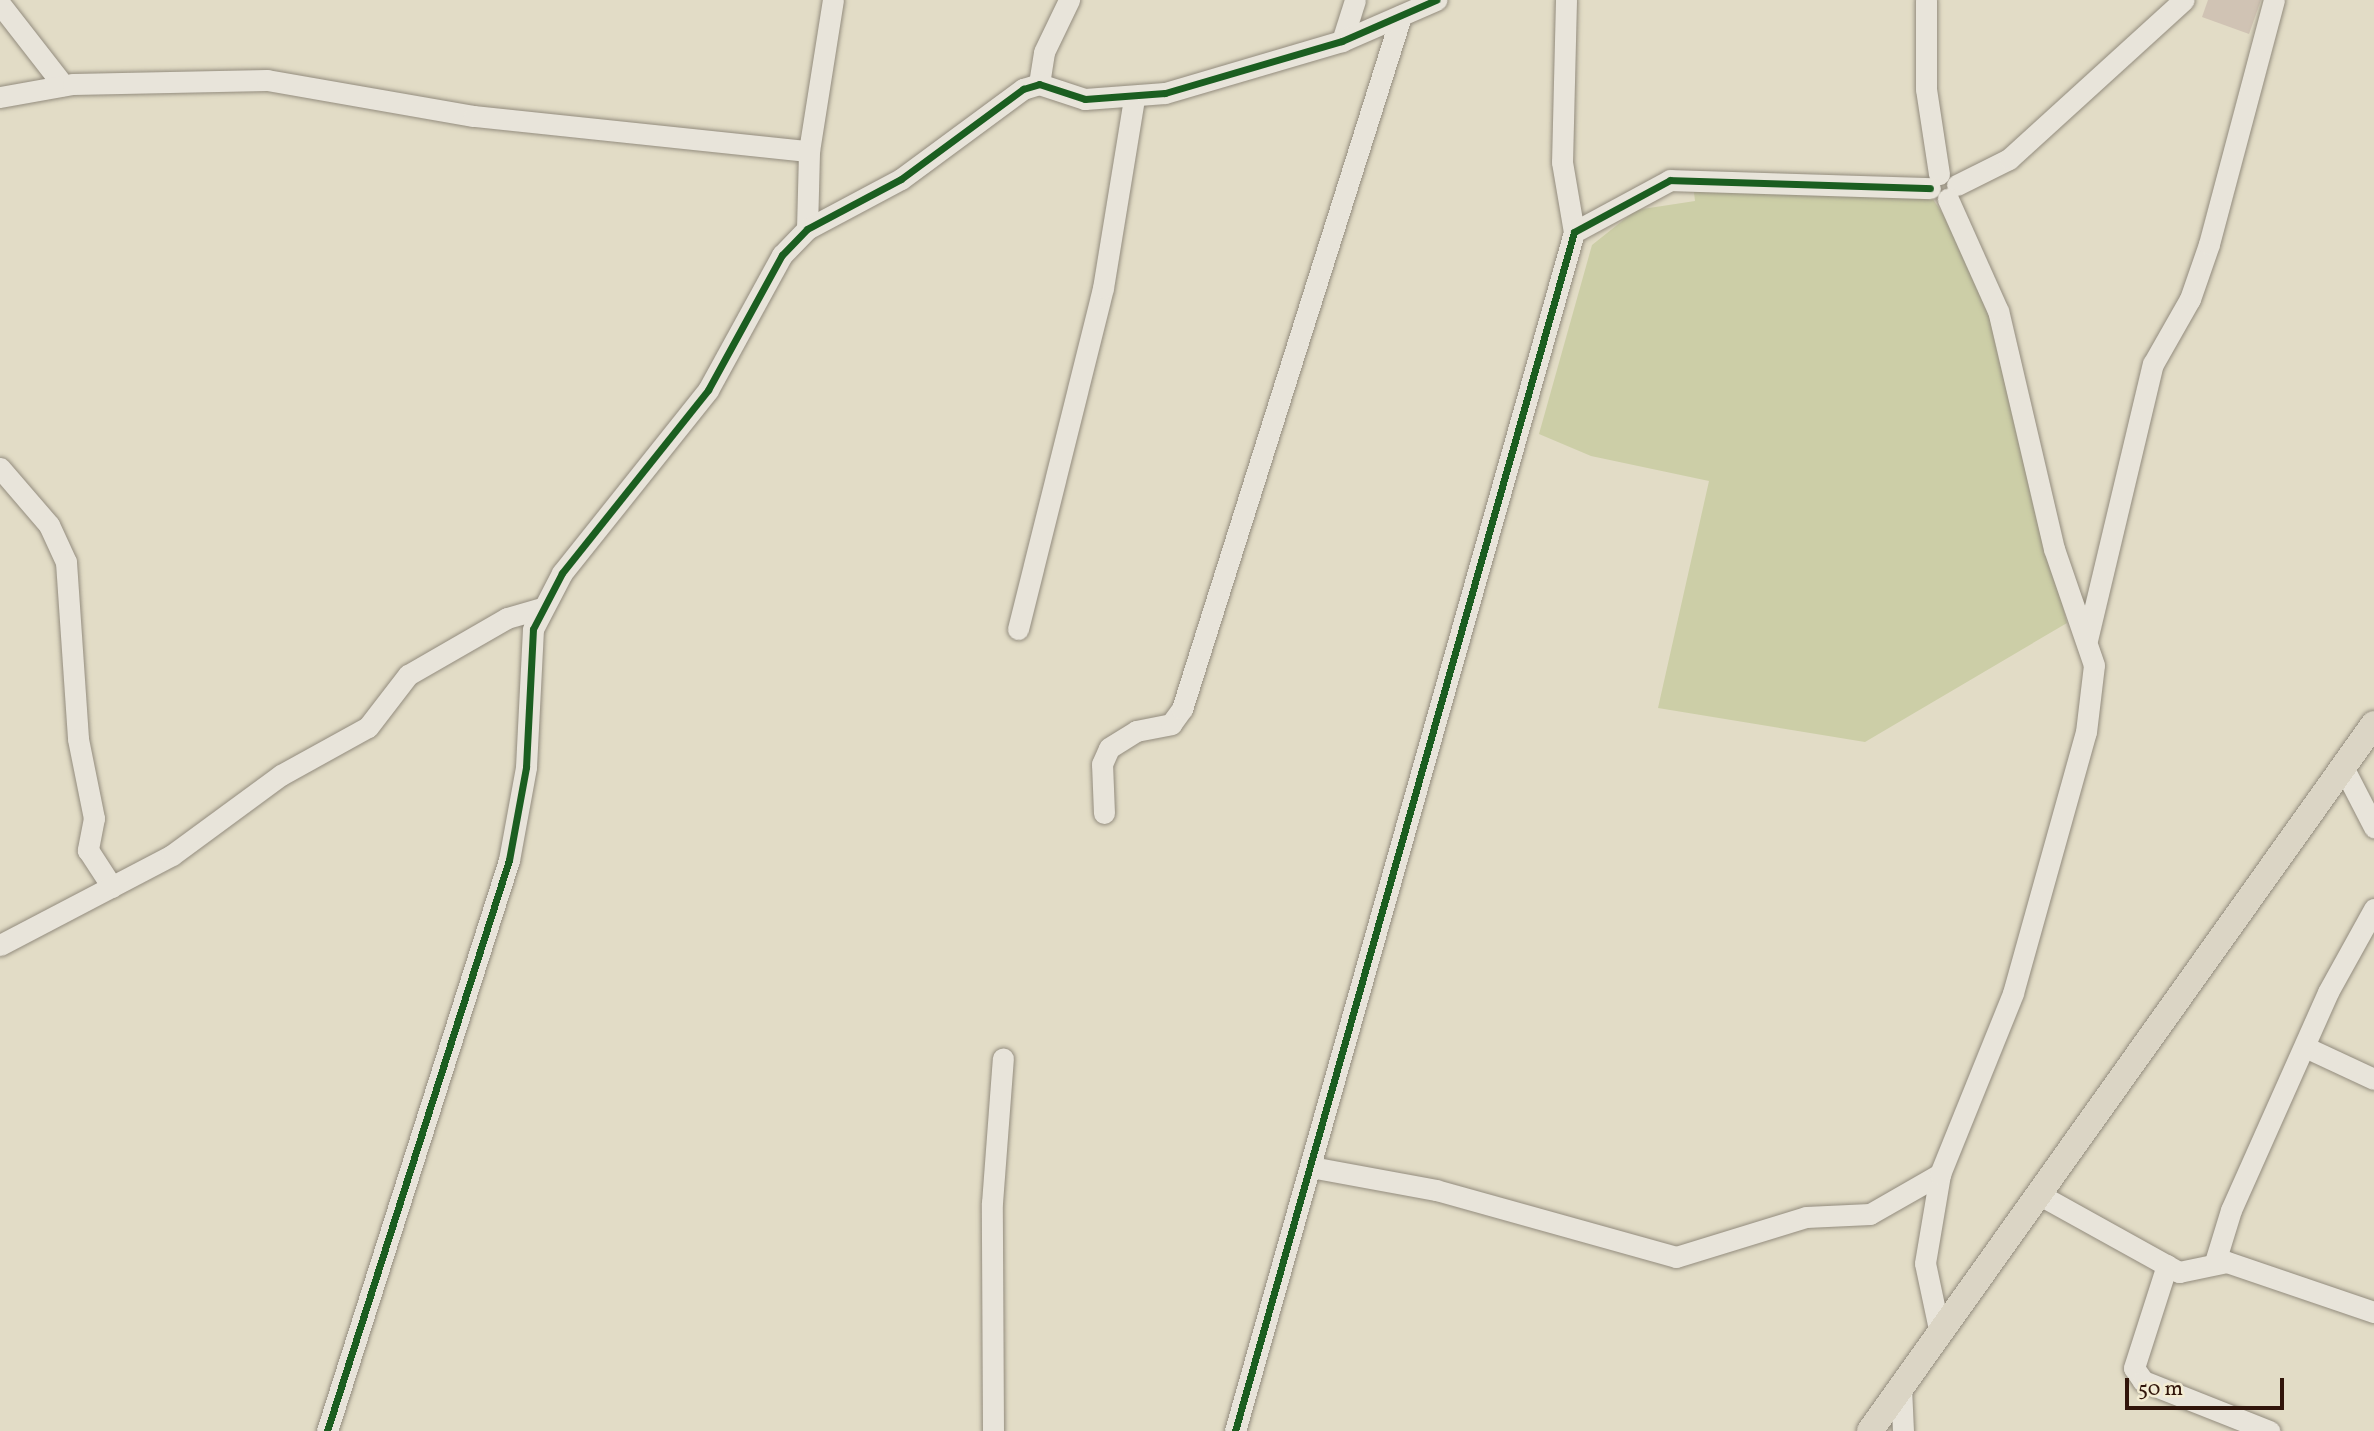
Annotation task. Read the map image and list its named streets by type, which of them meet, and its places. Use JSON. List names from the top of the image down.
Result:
{
  "scale_bar": "50 m"
}
